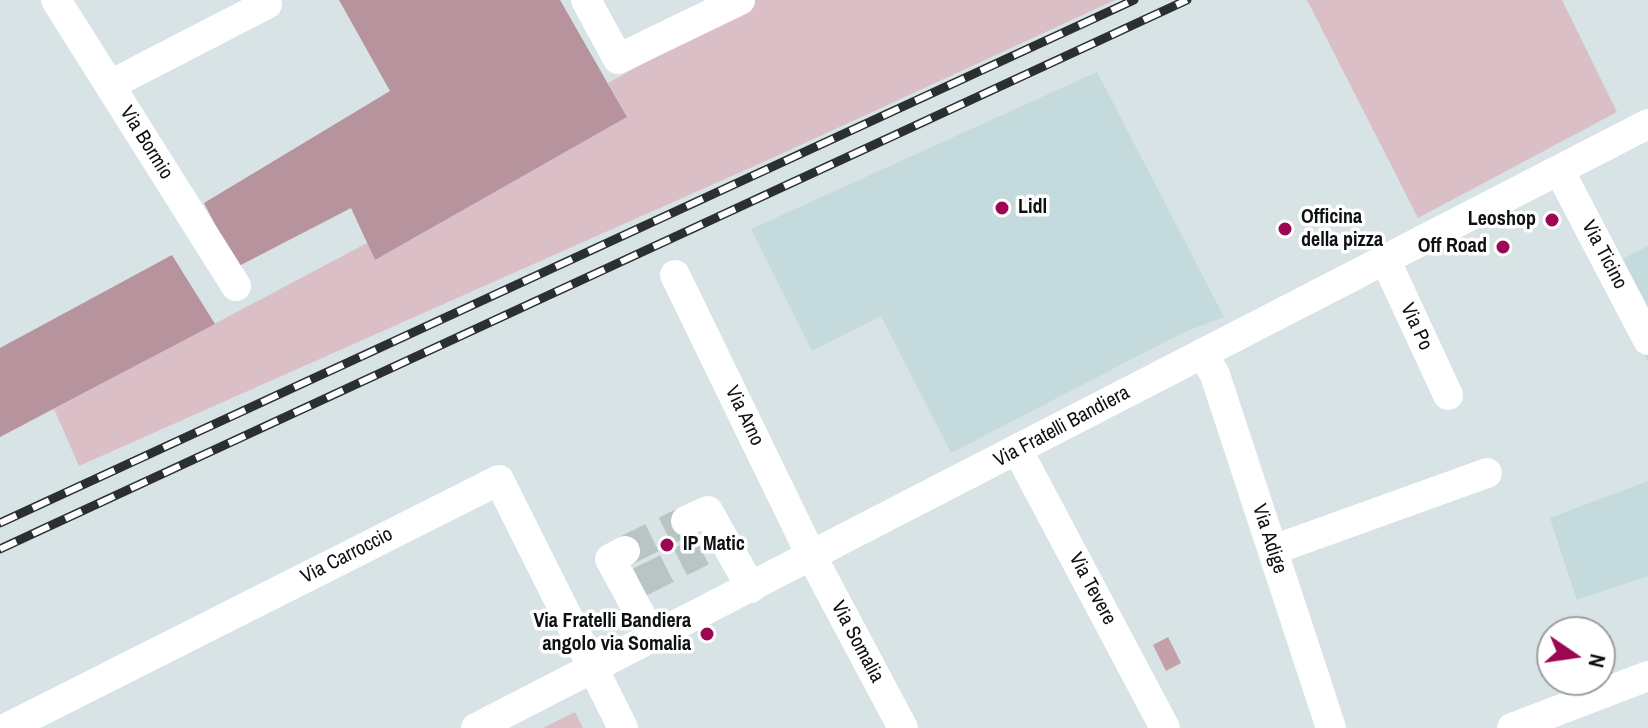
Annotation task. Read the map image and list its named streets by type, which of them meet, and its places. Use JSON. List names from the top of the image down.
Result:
{
  "streets": {
    "street": [
      "Via Bormio",
      "Via Ticino",
      "Via Po",
      "Via Arno",
      "Via Fratelli Bandiera",
      "Via Adige",
      "Via Carroccio",
      "Via Tevere",
      "Via Somalia"
    ]
  },
  "crossings": [
    ["Via Ticino", "Via Fratelli Bandiera"],
    ["Via Po", "Via Fratelli Bandiera"],
    ["Via Arno", "Via Fratelli Bandiera"],
    ["Via Arno", "Via Somalia"],
    ["Via Fratelli Bandiera", "Via Adige"],
    ["Via Fratelli Bandiera", "Via Carroccio"],
    ["Via Fratelli Bandiera", "Via Tevere"],
    ["Via Fratelli Bandiera", "Via Somalia"]
  ],
  "places": [
    "Lidl",
    "Leoshop",
    "Officina della pizza",
    "Off Road",
    "IP Matic",
    "Via Fratelli Bandiera angolo via Somalia"
  ],
  "north": "right"
}
